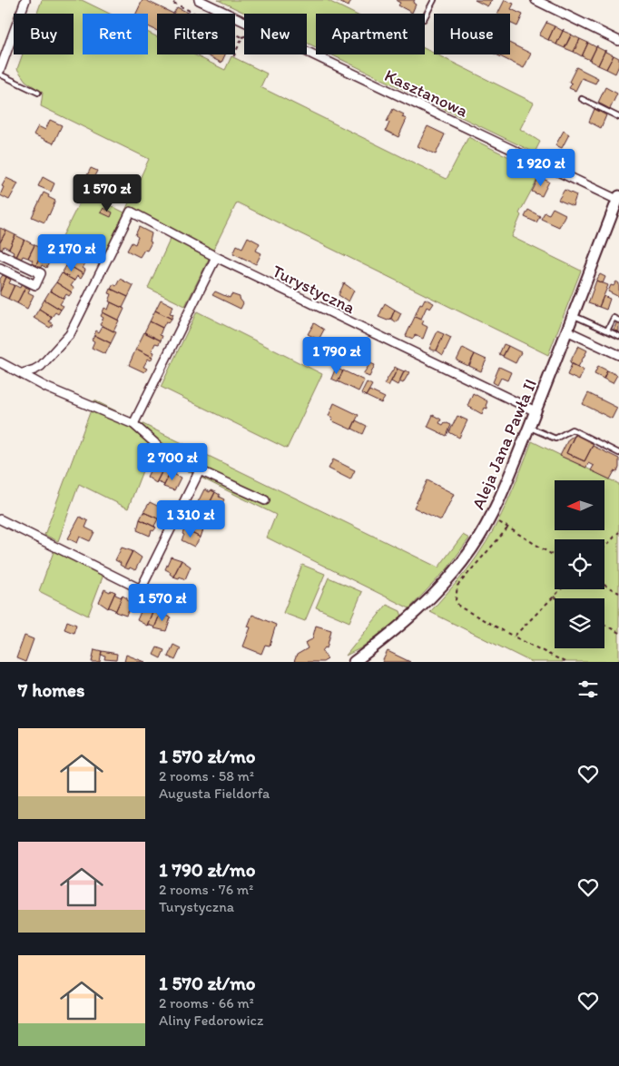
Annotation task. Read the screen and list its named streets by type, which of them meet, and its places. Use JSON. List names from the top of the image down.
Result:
{
  "streets": {
    "street": ["Kasztanowa", "Turystyczna", "Aleja Jana Pawła II"]
  },
  "crossings": [
    ["Kasztanowa", "Aleja Jana Pawła II"],
    ["Turystyczna", "Aleja Jana Pawła II"]
  ],
  "north": "left",
  "page": {
    "chip": [
      "Buy",
      "Rent",
      "Filters",
      "New",
      "Apartment",
      "House"
    ],
    "price": [
      "1 920 zł",
      "1 570 zł",
      "2 170 zł",
      "1 790 zł",
      "2 700 zł",
      "1 310 zł",
      "1 570 zł"
    ],
    "heading": "7 homes",
    "list": [
      {
        "name": "1 570 zł/mo",
        "note": "2 rooms · 58 m² · Augusta Fieldorfa"
      },
      {
        "name": "1 790 zł/mo",
        "note": "2 rooms · 76 m² · Turystyczna"
      },
      {
        "name": "1 570 zł/mo",
        "note": "2 rooms · 66 m² · Aliny Fedorowicz"
      }
    ]
  }
}
